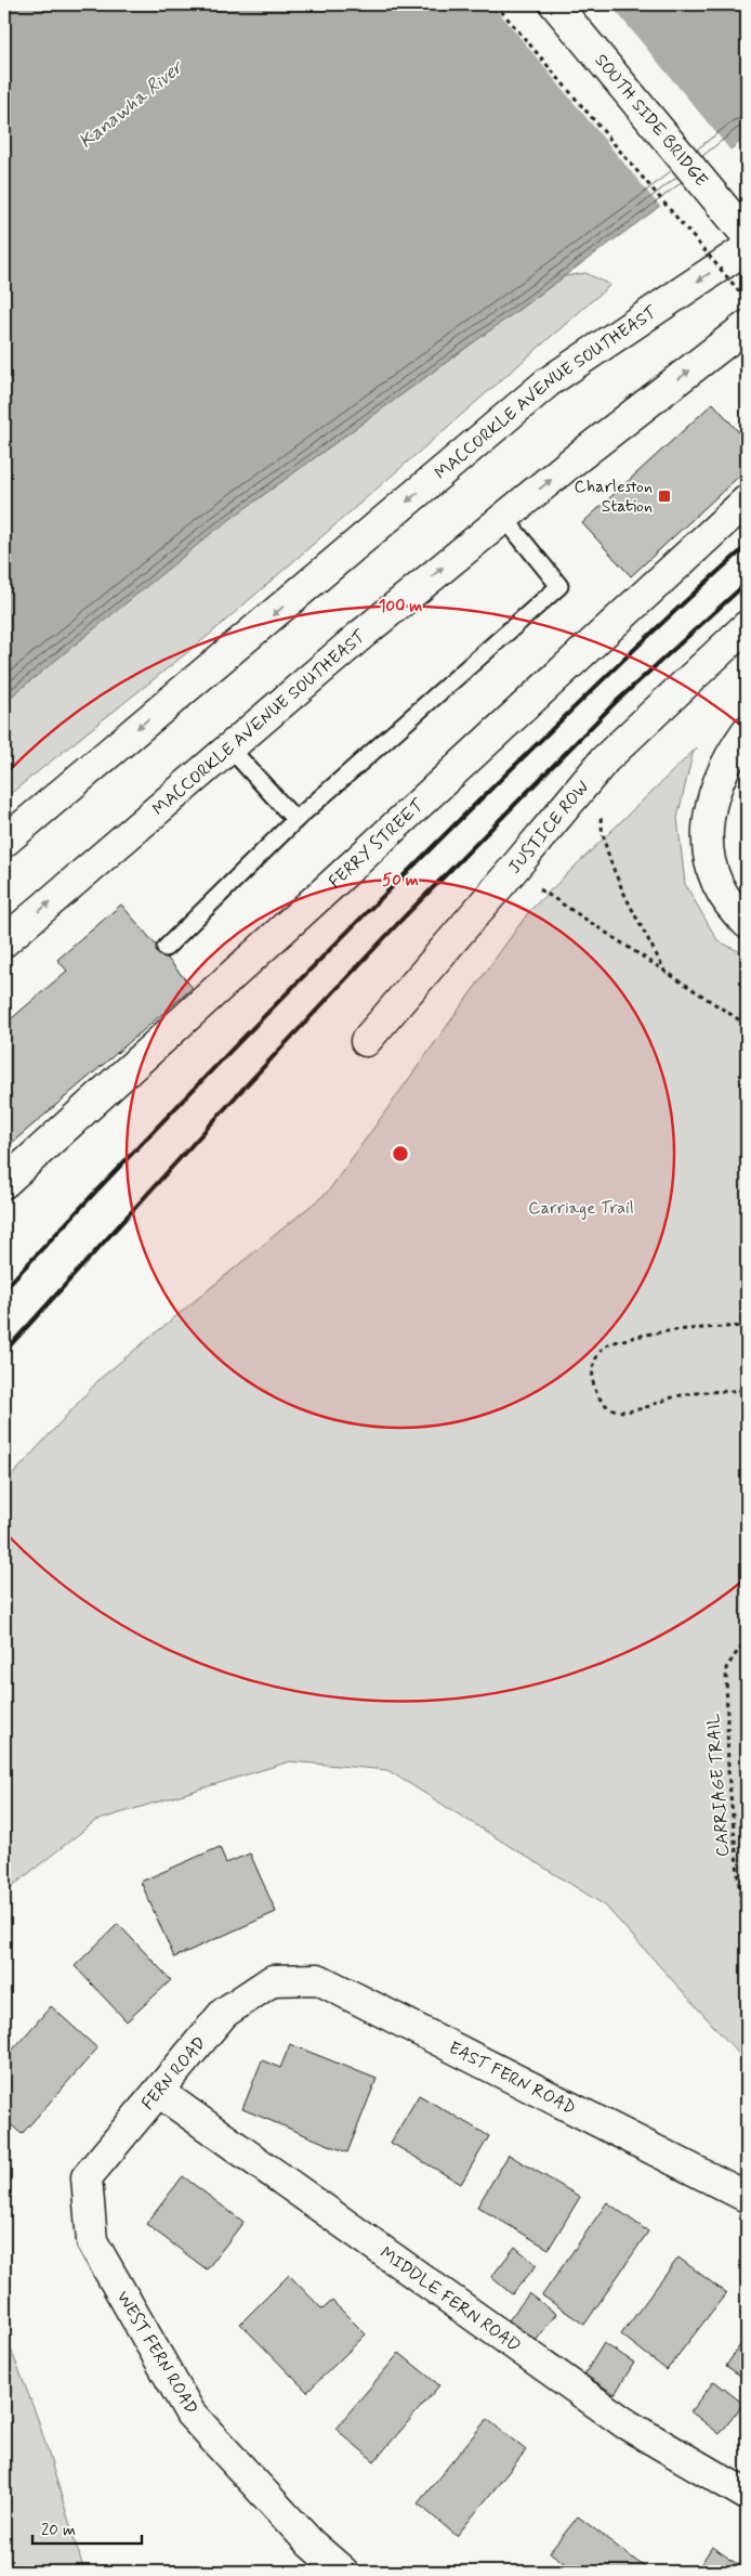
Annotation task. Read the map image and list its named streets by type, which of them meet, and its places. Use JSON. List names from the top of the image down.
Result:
{
  "streets": {
    "main road": [
      "SOUTH SIDE BRIDGE",
      "MACCORKLE AVENUE SOUTHEAST",
      "JUSTICE ROW",
      "FERRY STREET",
      "FERN ROAD",
      "EAST FERN ROAD",
      "MIDDLE FERN ROAD",
      "WEST FERN ROAD"
    ],
    "path": ["CARRIAGE TRAIL"]
  },
  "crossings": [
    ["FERN ROAD", "EAST FERN ROAD"],
    ["FERN ROAD", "MIDDLE FERN ROAD"],
    ["FERN ROAD", "WEST FERN ROAD"]
  ],
  "water": ["Kanawha River"],
  "parks": ["Carriage Trail"],
  "places": {
    "transit": ["Charleston Station"]
  },
  "scale_bar": "20 m",
  "rings": ["100 m", "50 m"]
}
